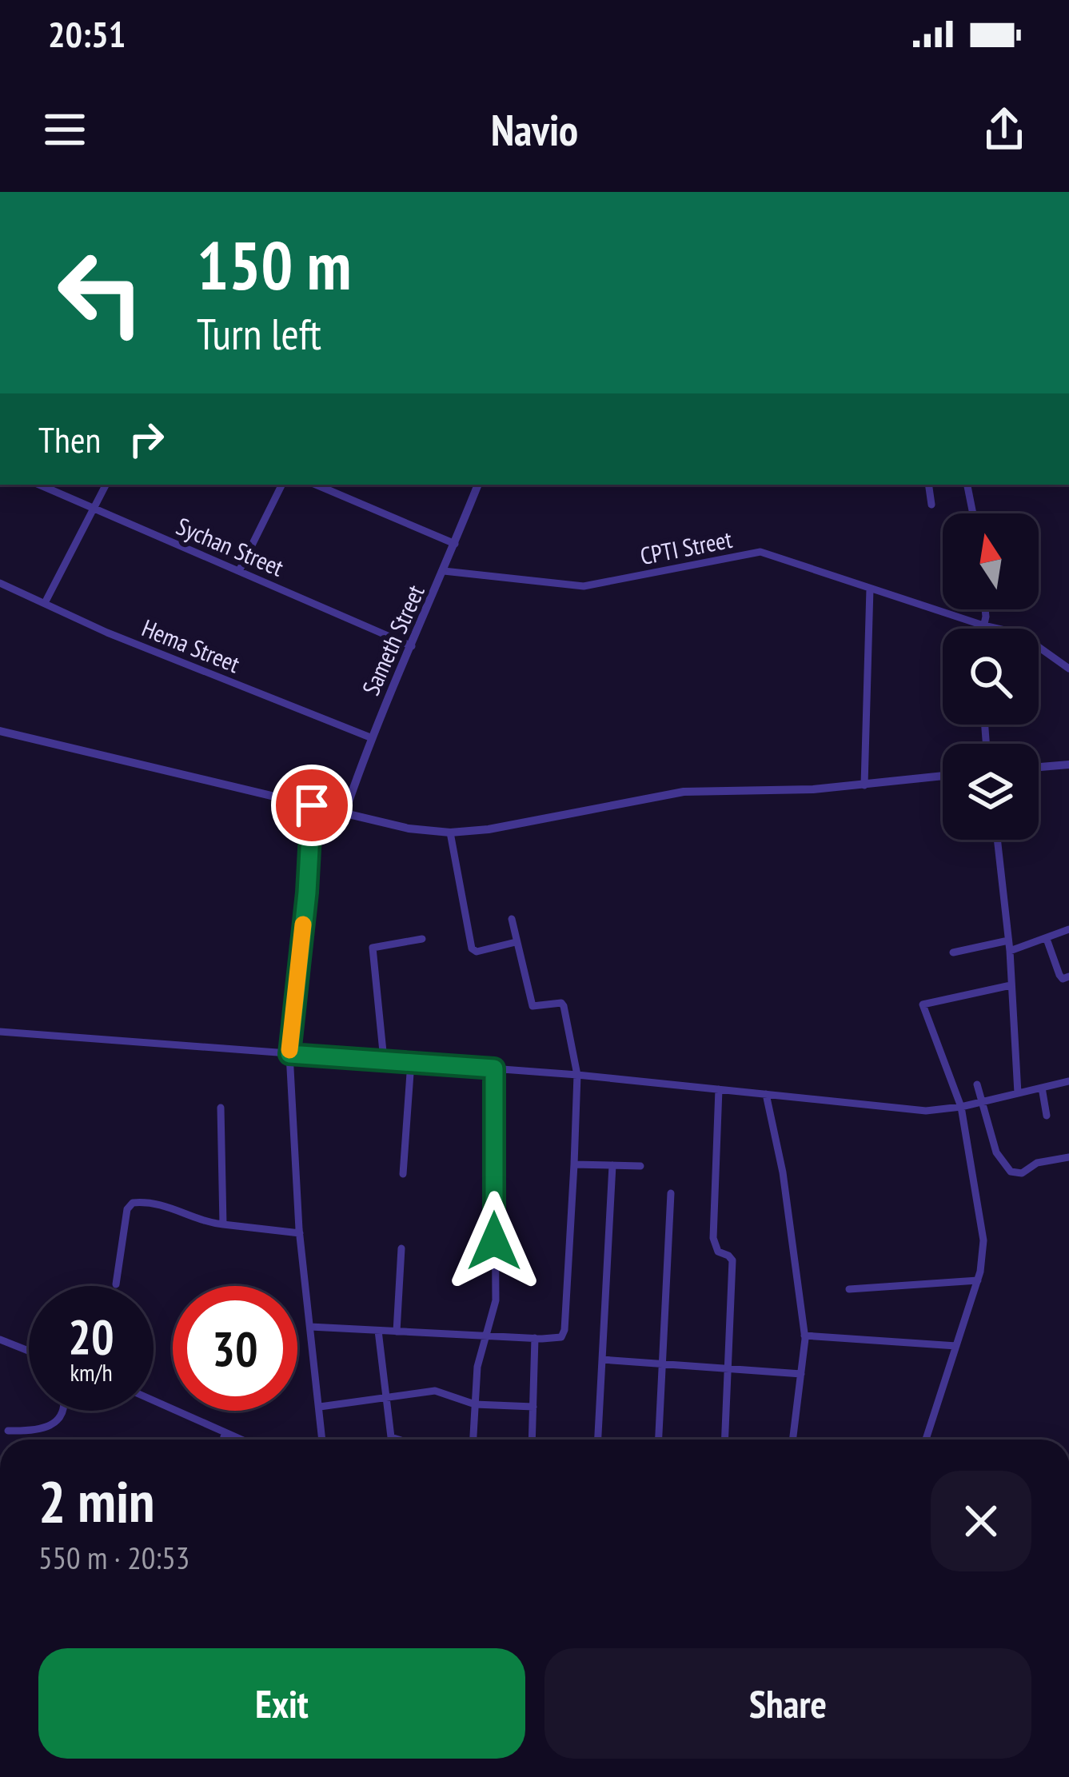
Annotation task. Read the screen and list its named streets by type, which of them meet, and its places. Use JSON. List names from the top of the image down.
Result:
{
  "streets": {
    "street": [
      "Sychan Street",
      "CPTI Street",
      "Sameth Street",
      "Hema Street"
    ]
  },
  "crossings": [
    ["Sychan Street", "Sameth Street"],
    ["CPTI Street", "Sameth Street"],
    ["Sameth Street", "Hema Street"]
  ],
  "north": "top",
  "page": {
    "status": "20:51",
    "header": "Navio",
    "turn": ["150 m", "Turn left"],
    "then": "Then",
    "speed": "20 km/h",
    "limit": "30",
    "heading": ["2 min", "550 m · 20:53"],
    "buttons": ["Exit", "Share"]
  }
}
